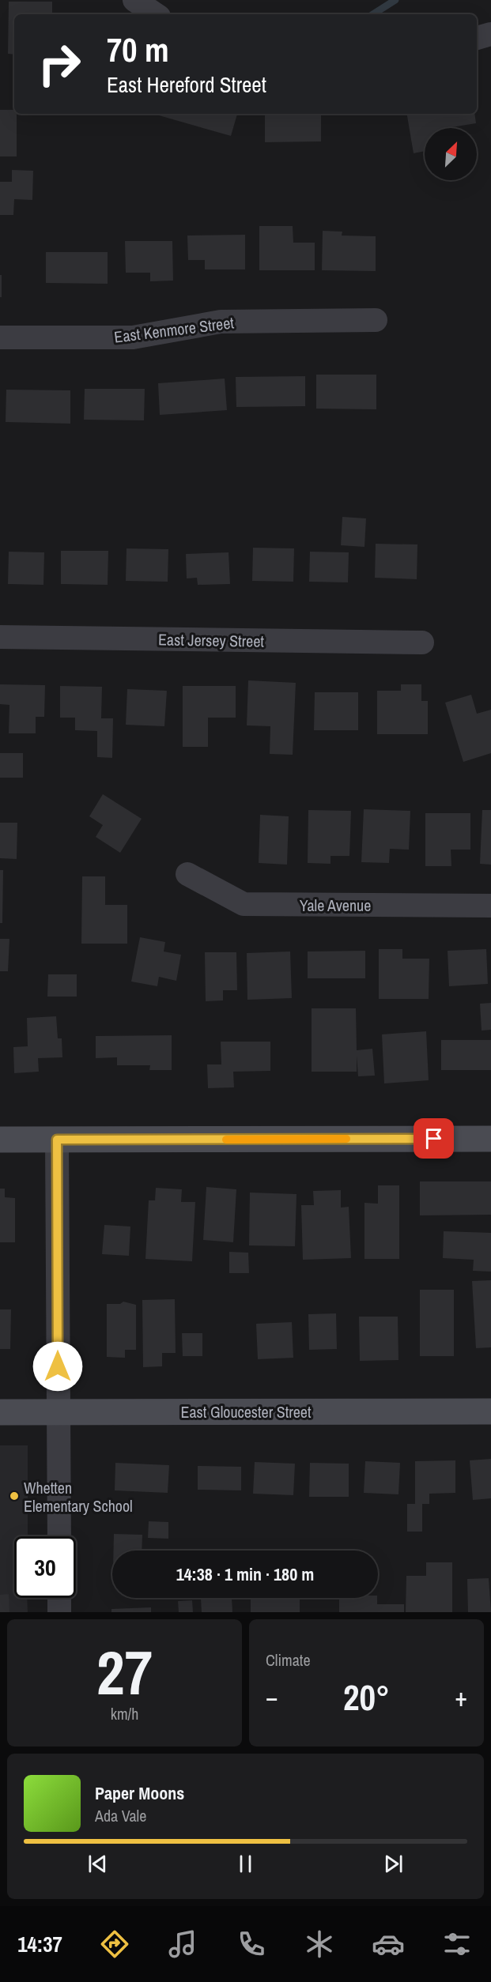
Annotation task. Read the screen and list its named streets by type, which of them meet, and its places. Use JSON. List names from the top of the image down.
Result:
{
  "streets": {
    "street": [
      "East Kenmore Street",
      "East Jersey Street",
      "Yale Avenue",
      "East Gloucester Street"
    ]
  },
  "places": ["Whetten Elementary School"],
  "north": "top right",
  "page": {
    "turn": ["70 m", "East Hereford Street"],
    "limit": "30",
    "trip": "14:38 · 1 min · 180 m",
    "tile": [
      ["27", "km/h"],
      "Climate"
    ],
    "heat": ["−", "20°", "+"],
    "song": ["Paper Moons", "Ada Vale"],
    "tabs": "14:37"
  }
}
